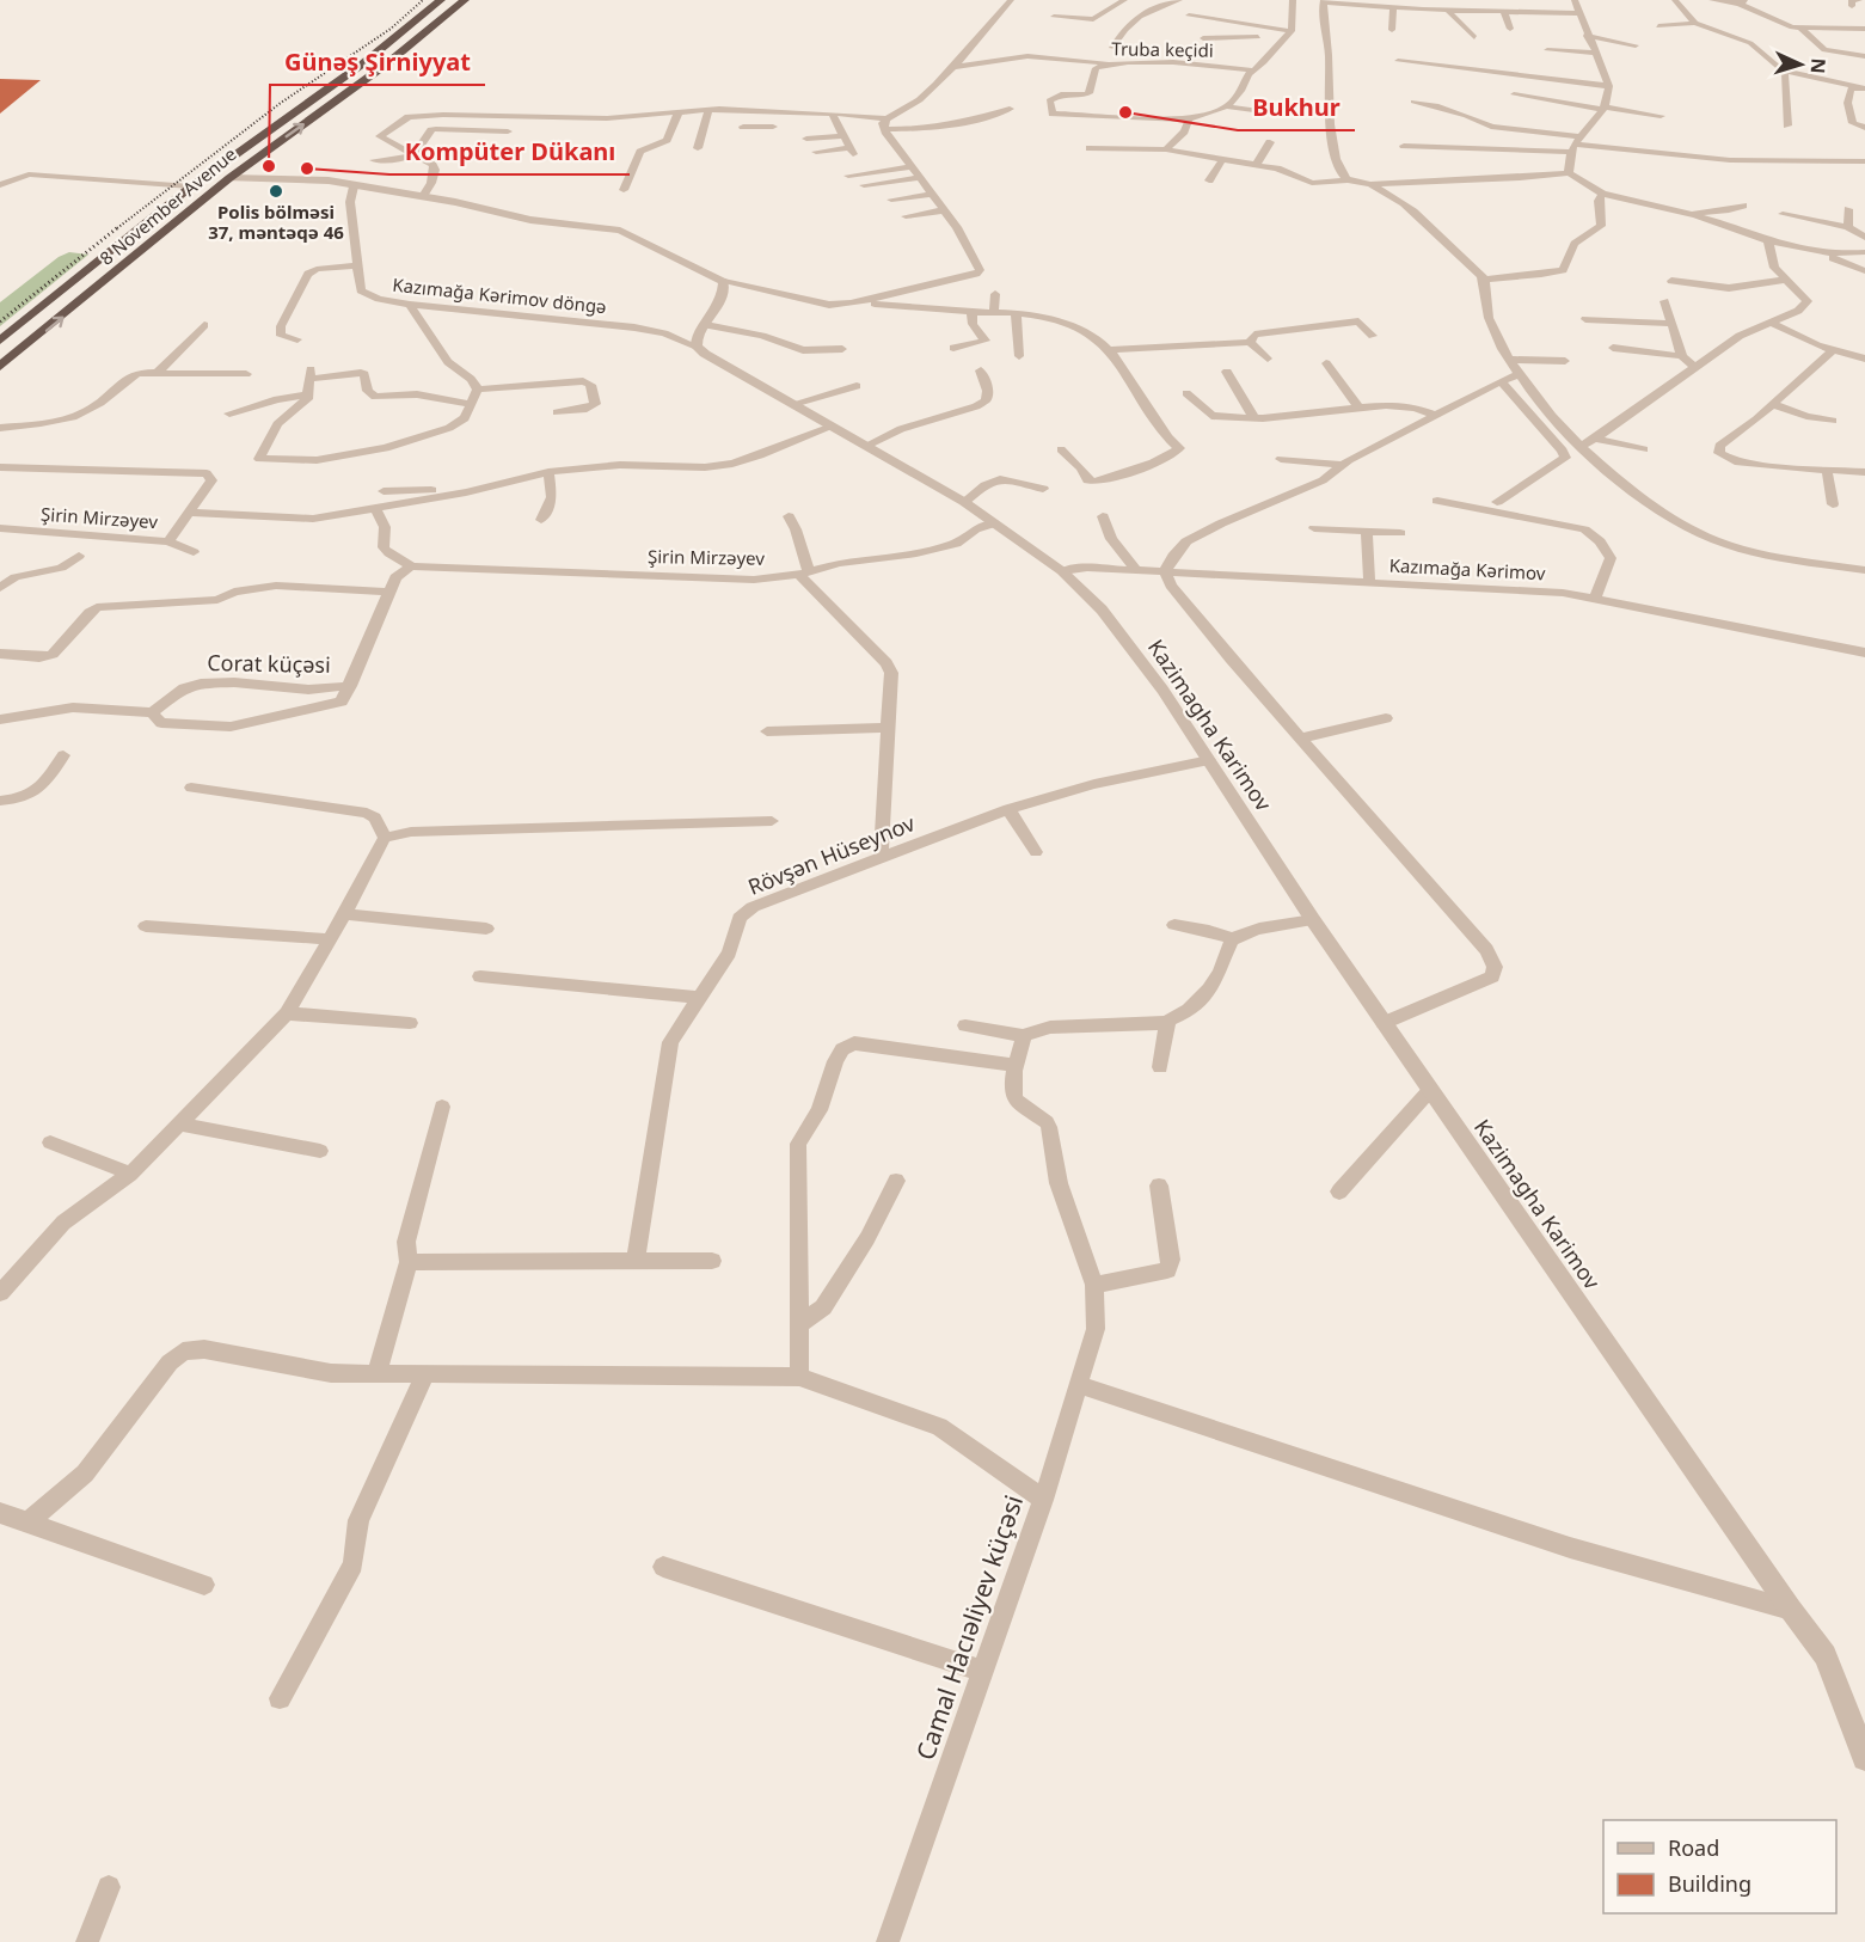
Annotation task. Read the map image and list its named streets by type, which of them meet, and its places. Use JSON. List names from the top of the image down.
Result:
{
  "streets": {
    "highway": ["8 November Avenue"],
    "street": [
      "Truba keçidi",
      "Kazımağa Kərimov döngə",
      "Şirin Mirzəyev",
      "Kazımağa Kərimov",
      "Corat küçəsi",
      "Kazimagha Karimov",
      "Rövşən Hüseynov",
      "Camal Hacıəliyev küçəsi"
    ]
  },
  "crossings": [
    ["Kazımağa Kərimov döngə", "Kazimagha Karimov"],
    ["Şirin Mirzəyev", "Corat küçəsi"],
    ["Şirin Mirzəyev", "Kazimagha Karimov"],
    ["Kazımağa Kərimov", "Kazimagha Karimov"],
    ["Kazimagha Karimov", "Rövşən Hüseynov"]
  ],
  "places": [
    "Bukhur",
    "Günəş Şirniyyat",
    "Kompüter Dükanı",
    "Polis bölməsi 37, məntəqə 46"
  ],
  "legend": ["Road", "Building"],
  "north": "right"
}
